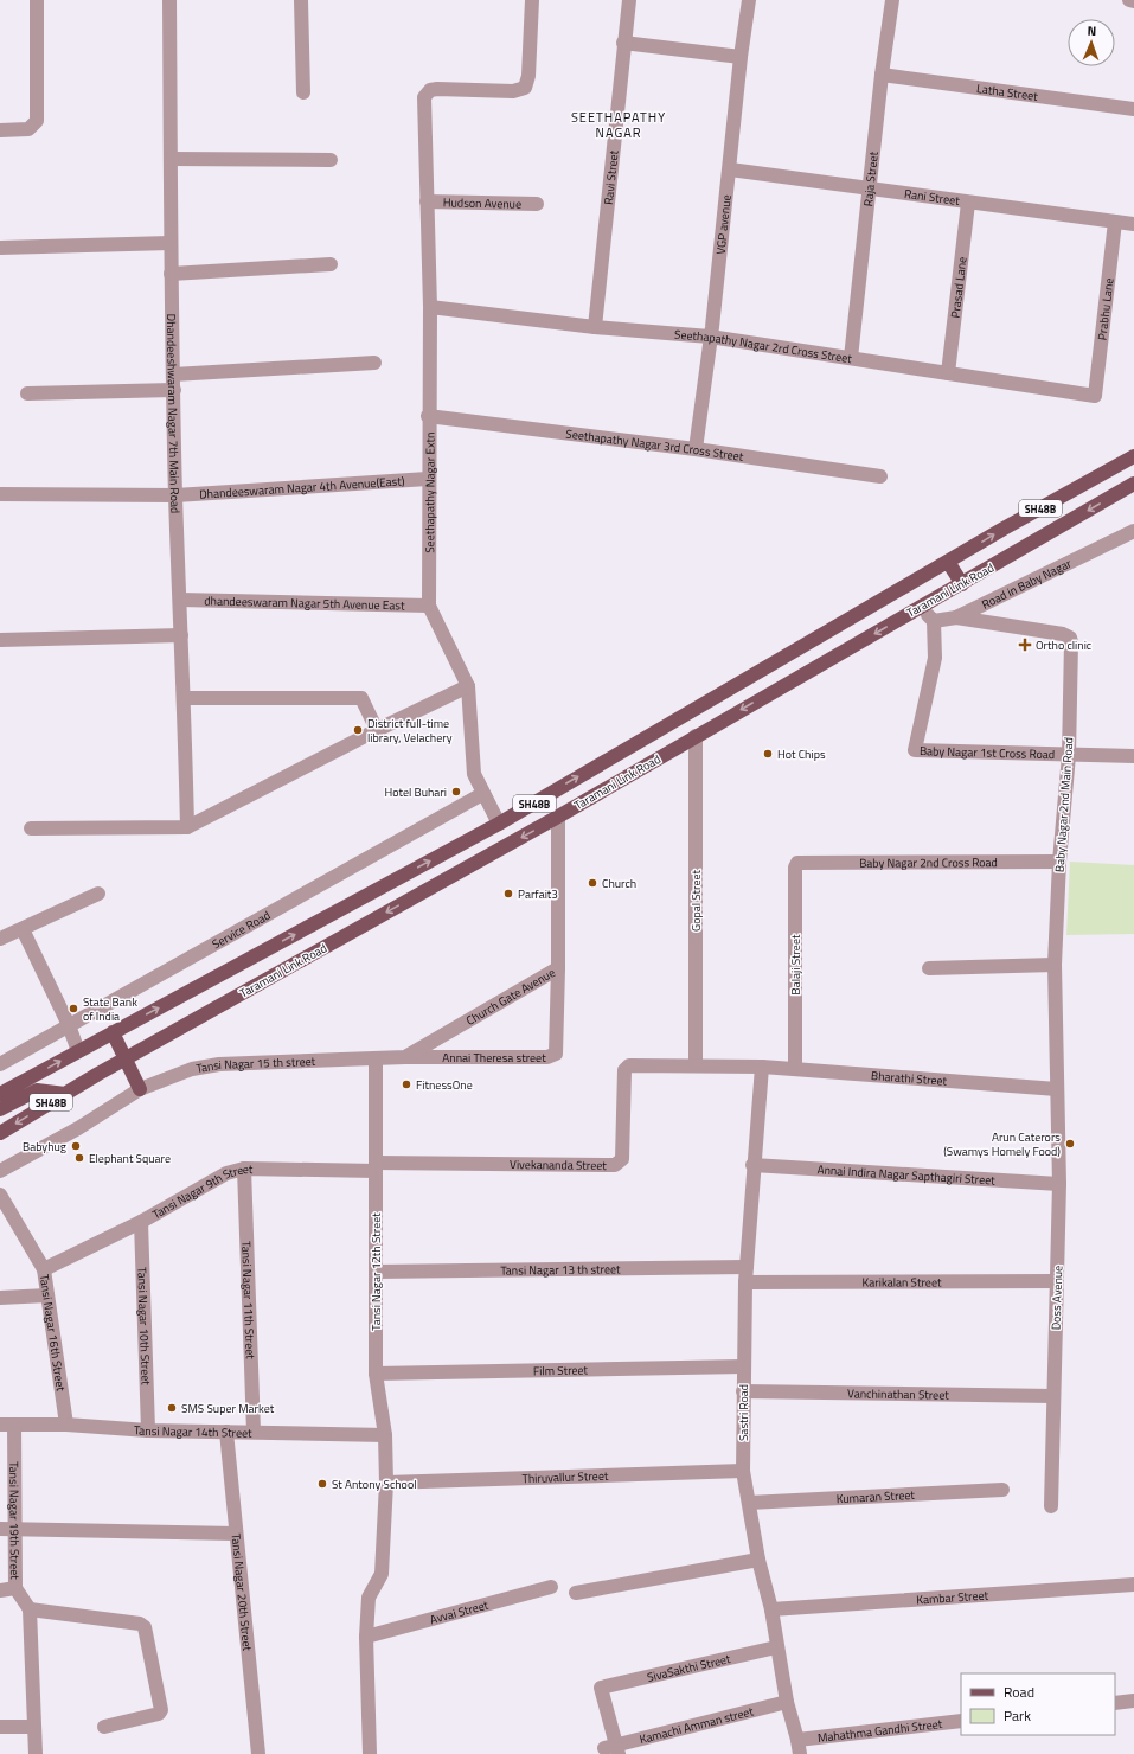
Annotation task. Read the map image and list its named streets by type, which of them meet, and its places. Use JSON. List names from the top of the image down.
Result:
{
  "streets": {
    "main road": ["SH48B", "Taramani Link Road"],
    "street": [
      "Latha Street",
      "Ravi Street",
      "Raja Street",
      "Rani Street",
      "Hudson Avenue",
      "VGP avenue",
      "Prasad Lane",
      "Prabhu Lane",
      "Seethapathy Nagar 2rd Cross Street",
      "Dhandeeshwaram Nagar 7th Main Road",
      "Seethapathy Nagar 3rd Cross Street",
      "Dhandeeswaram Nagar 4th Avenue(East)",
      "Seethapathy Nagar Extn",
      "Road in Baby Nagar",
      "dhandeeswaram Nagar 5th Avenue East",
      "Baby Nagar 1st Cross Road",
      "Baby Nagar 2nd Main Road",
      "Baby Nagar 2nd Cross Road",
      "Gopal Street",
      "Service Road",
      "Balaji Street",
      "Church Gate Avenue",
      "Annai Theresa street",
      "Tansi Nagar 15 th street",
      "Bharathi Street",
      "Vivekananda Street",
      "Annai Indira Nagar Sapthagiri Street",
      "Tansi Nagar 9th Street",
      "Tansi Nagar 13 th street",
      "Tansi Nagar 12th Street",
      "Karikalan Street",
      "Doss Avenue",
      "Tansi Nagar 11th Street",
      "Tansi Nagar 10th Street",
      "Tansi Nagar 16th Street",
      "Film Street",
      "Vanchinathan Street",
      "Sastri Road",
      "Tansi Nagar 14th Street",
      "Thiruvallur Street",
      "Kumaran Street",
      "Tansi Nagar 19th Street",
      "Tansi Nagar 20th Street",
      "Kambar Street",
      "Avvai Street",
      "SivaSakthi Street",
      "Kamachi Amman street",
      "Mahathma Gandhi Street"
    ]
  },
  "crossings": [
    ["Latha Street", "Raja Street"],
    ["Ravi Street", "Seethapathy Nagar 2rd Cross Street"],
    ["Raja Street", "Rani Street"],
    ["Raja Street", "Seethapathy Nagar 2rd Cross Street"],
    ["Rani Street", "VGP avenue"],
    ["Rani Street", "Prasad Lane"],
    ["Rani Street", "Prabhu Lane"],
    ["Hudson Avenue", "Seethapathy Nagar Extn"],
    ["VGP avenue", "Seethapathy Nagar 2rd Cross Street"],
    ["VGP avenue", "Seethapathy Nagar 3rd Cross Street"],
    ["Prasad Lane", "Seethapathy Nagar 2rd Cross Street"],
    ["Prabhu Lane", "Seethapathy Nagar 2rd Cross Street"],
    ["Seethapathy Nagar 2rd Cross Street", "Seethapathy Nagar Extn"],
    ["Dhandeeshwaram Nagar 7th Main Road", "Dhandeeswaram Nagar 4th Avenue(East)"],
    ["Dhandeeshwaram Nagar 7th Main Road", "dhandeeswaram Nagar 5th Avenue East"],
    ["Seethapathy Nagar 3rd Cross Street", "Seethapathy Nagar Extn"],
    ["Dhandeeswaram Nagar 4th Avenue(East)", "Seethapathy Nagar Extn"],
    ["Seethapathy Nagar Extn", "Taramani Link Road"],
    ["Seethapathy Nagar Extn", "dhandeeswaram Nagar 5th Avenue East"],
    ["Seethapathy Nagar Extn", "Service Road"],
    ["Road in Baby Nagar", "Baby Nagar 1st Cross Road"],
    ["Road in Baby Nagar", "Baby Nagar 2nd Main Road"],
    ["Taramani Link Road", "Gopal Street"],
    ["Taramani Link Road", "Church Gate Avenue"],
    ["Baby Nagar 1st Cross Road", "Baby Nagar 2nd Main Road"],
    ["Baby Nagar 2nd Main Road", "Baby Nagar 2nd Cross Road"],
    ["Baby Nagar 2nd Main Road", "Bharathi Street"],
    ["Baby Nagar 2nd Main Road", "Doss Avenue"],
    ["Baby Nagar 2nd Cross Road", "Balaji Street"],
    ["Gopal Street", "Vivekananda Street"],
    ["Balaji Street", "Bharathi Street"],
    ["Church Gate Avenue", "Annai Theresa street"],
    ["Church Gate Avenue", "Tansi Nagar 15 th street"],
    ["Church Gate Avenue", "Tansi Nagar 12th Street"],
    ["Tansi Nagar 15 th street", "Tansi Nagar 12th Street"],
    ["Bharathi Street", "Vivekananda Street"],
    ["Bharathi Street", "Doss Avenue"],
    ["Bharathi Street", "Sastri Road"],
    ["Vivekananda Street", "Tansi Nagar 9th Street"],
    ["Vivekananda Street", "Tansi Nagar 12th Street"],
    ["Vivekananda Street", "Sastri Road"],
    ["Annai Indira Nagar Sapthagiri Street", "Doss Avenue"],
    ["Annai Indira Nagar Sapthagiri Street", "Sastri Road"],
    ["Tansi Nagar 9th Street", "Tansi Nagar 12th Street"],
    ["Tansi Nagar 9th Street", "Tansi Nagar 11th Street"],
    ["Tansi Nagar 9th Street", "Tansi Nagar 10th Street"],
    ["Tansi Nagar 9th Street", "Tansi Nagar 16th Street"],
    ["Tansi Nagar 13 th street", "Tansi Nagar 12th Street"],
    ["Tansi Nagar 13 th street", "Sastri Road"],
    ["Tansi Nagar 12th Street", "Film Street"],
    ["Tansi Nagar 12th Street", "Tansi Nagar 14th Street"],
    ["Tansi Nagar 12th Street", "Thiruvallur Street"],
    ["Tansi Nagar 12th Street", "Avvai Street"],
    ["Karikalan Street", "Doss Avenue"],
    ["Karikalan Street", "Sastri Road"],
    ["Doss Avenue", "Vanchinathan Street"],
    ["Tansi Nagar 11th Street", "Tansi Nagar 14th Street"],
    ["Tansi Nagar 10th Street", "Tansi Nagar 14th Street"],
    ["Tansi Nagar 16th Street", "Tansi Nagar 14th Street"],
    ["Film Street", "Sastri Road"],
    ["Vanchinathan Street", "Sastri Road"],
    ["Sastri Road", "Thiruvallur Street"],
    ["Sastri Road", "Kumaran Street"],
    ["Sastri Road", "Kambar Street"],
    ["Sastri Road", "SivaSakthi Street"],
    ["Sastri Road", "Kamachi Amman street"],
    ["Sastri Road", "Mahathma Gandhi Street"],
    ["Tansi Nagar 14th Street", "Tansi Nagar 19th Street"],
    ["Tansi Nagar 14th Street", "Tansi Nagar 20th Street"],
    ["SivaSakthi Street", "Kamachi Amman street"]
  ],
  "districts": ["SEETHAPATHY NAGAR"],
  "places": {
    "health": ["Ortho clinic"],
    "other": [
      "District full-time library, Velachery",
      "Hot Chips",
      "Hotel Buhari",
      "Church",
      "Parfait3",
      "State Bank of India",
      "FitnessOne",
      "Arun Caterors (Swamys Homely Food)",
      "Babyhug",
      "Elephant Square",
      "SMS Super Market",
      "St Antony School"
    ]
  },
  "legend": ["Road", "Park"],
  "north": "top"
}
